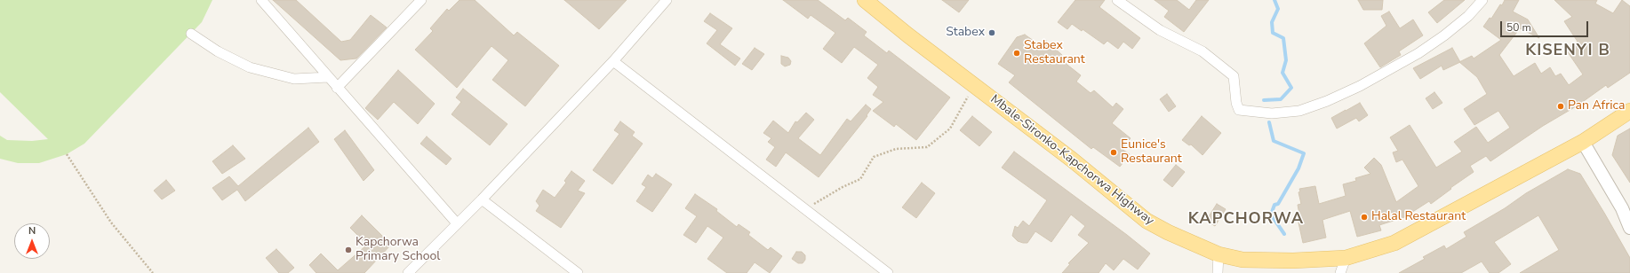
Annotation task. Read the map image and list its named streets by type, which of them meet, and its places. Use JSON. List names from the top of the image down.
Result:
{
  "streets": {
    "main road": ["Mbale-Sironko-Kapchorwa Highway"]
  },
  "districts": ["KISENYI B", "KAPCHORWA"],
  "places": [
    "Stabex",
    "Stabex Restaurant",
    "Pan Africa",
    "Eunice's Restaurant",
    "Halal Restaurant",
    "Kapchorwa Primary School"
  ],
  "scale_bar": "50 m",
  "north": "top"
}
